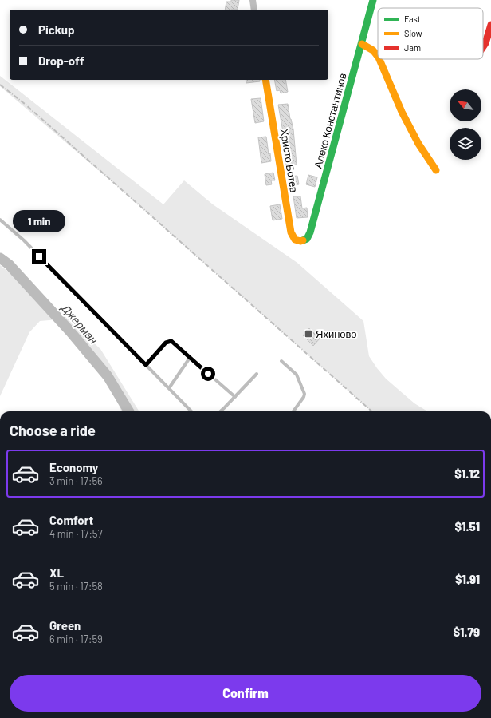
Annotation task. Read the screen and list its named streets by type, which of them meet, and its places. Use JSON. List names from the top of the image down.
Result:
{
  "streets": {
    "street": ["Алеко Константинов", "Христо Ботев"]
  },
  "crossings": [
    ["Алеко Константинов", "Христо Ботев"]
  ],
  "water": ["Джерман"],
  "places": {
    "transit": ["Яхиново"]
  },
  "legend": ["Fast", "Slow", "Jam"],
  "north": "top left",
  "page": {
    "banner": ["Pickup", "Drop-off"],
    "bubble": "1 min",
    "heading": "Choose a ride",
    "list": [
      {
        "name": "Economy",
        "note": "3 min · 17:56",
        "value": "$1.12"
      },
      {
        "name": "Comfort",
        "note": "4 min · 17:57",
        "value": "$1.51"
      },
      {
        "name": "XL",
        "note": "5 min · 17:58",
        "value": "$1.91"
      },
      {
        "name": "Green",
        "note": "6 min · 17:59",
        "value": "$1.79"
      }
    ],
    "buttons": "Confirm"
  }
}
